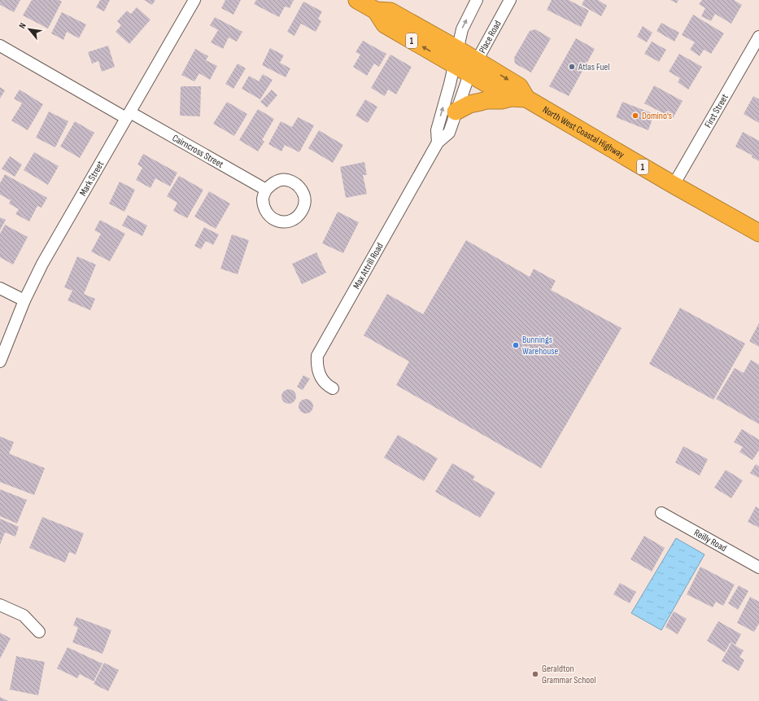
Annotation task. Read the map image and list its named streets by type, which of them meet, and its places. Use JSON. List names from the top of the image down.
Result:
{
  "streets": {
    "highway": ["1", "North West Coastal Highway"],
    "street": [
      "Place Road",
      "First Street",
      "Cairncross Street",
      "Mark Street",
      "Max Attrill Road",
      "Reilly Road"
    ]
  },
  "crossings": [
    ["Place Road", "North West Coastal Highway"],
    ["Place Road", "Max Attrill Road"],
    ["First Street", "North West Coastal Highway"],
    ["North West Coastal Highway", "Max Attrill Road"],
    ["Cairncross Street", "Mark Street"]
  ],
  "places": [
    "Atlas Fuel",
    "Domino's",
    "Bunnings Warehouse",
    "Geraldton Grammar School"
  ],
  "north": "top left"
}
